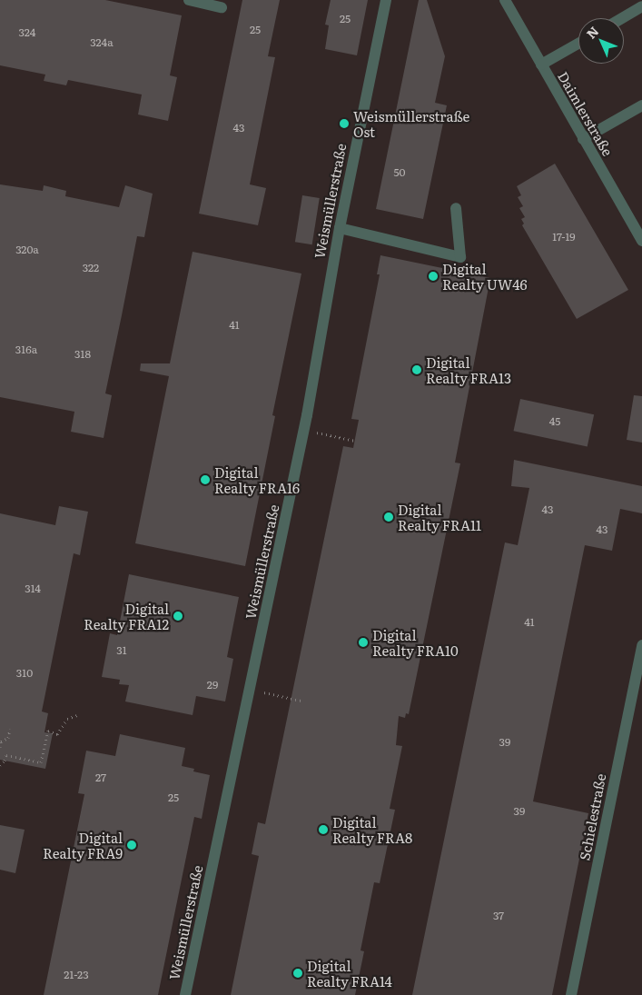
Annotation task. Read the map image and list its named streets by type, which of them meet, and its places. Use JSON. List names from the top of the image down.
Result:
{
  "streets": {
    "street": ["Daimlerstraße", "Weismüllerstraße", "Schielestraße"]
  },
  "places": [
    "Weismüllerstraße Ost",
    "Digital Realty UW46",
    "Digital Realty FRA13",
    "Digital Realty FRA16",
    "Digital Realty FRA11",
    "Digital Realty FRA12",
    "Digital Realty FRA10",
    "Digital Realty FRA8",
    "Digital Realty FRA9",
    "Digital Realty FRA14"
  ],
  "house_numbers": [
    "25",
    "25",
    "324",
    "324a",
    "43",
    "50",
    "17-19",
    "320a",
    "322",
    "41",
    "316a",
    "318",
    "45",
    "43",
    "43",
    "314",
    "41",
    "31",
    "310",
    "29",
    "39",
    "27",
    "25",
    "39",
    "37",
    "21-23"
  ],
  "north": "top left"
}
